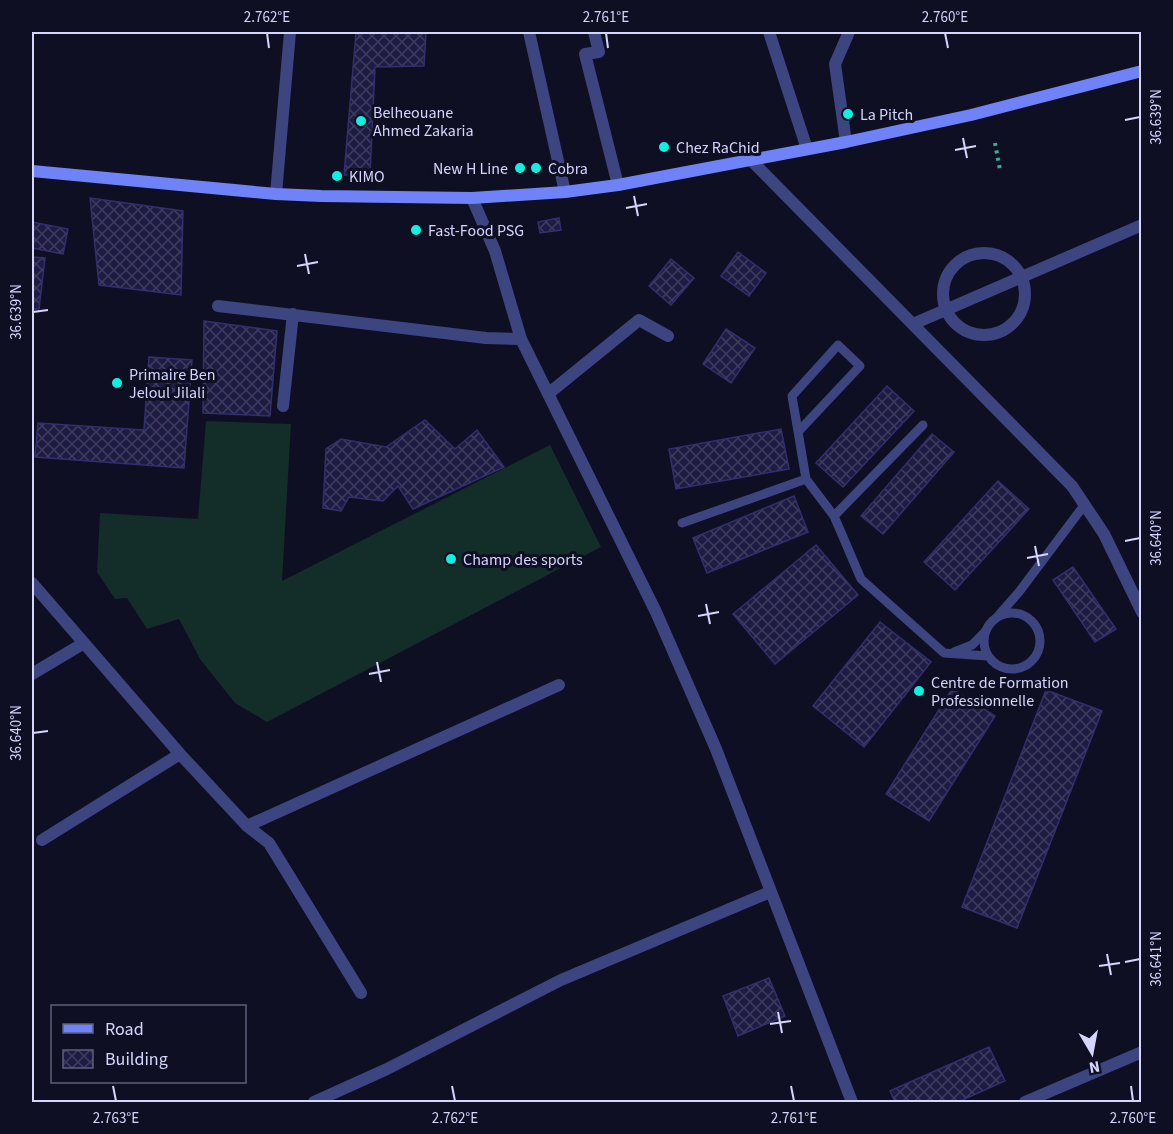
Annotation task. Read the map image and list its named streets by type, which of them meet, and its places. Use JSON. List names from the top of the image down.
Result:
{
  "places": [
    "La Pitch",
    "Belheouane Ahmed Zakaria",
    "Chez RaChid",
    "New H Line",
    "Cobra",
    "KIMO",
    "Fast-Food PSG",
    "Primaire Ben Jeloul Jilali",
    "Champ des sports",
    "Centre de Formation Professionnelle"
  ],
  "legend": ["Road", "Building"],
  "north": "bottom",
  "coordinates": [
    "2.762°E",
    "2.761°E",
    "2.760°E",
    "36.639°N",
    "36.640°N",
    "36.641°N",
    "2.763°E"
  ]
}
